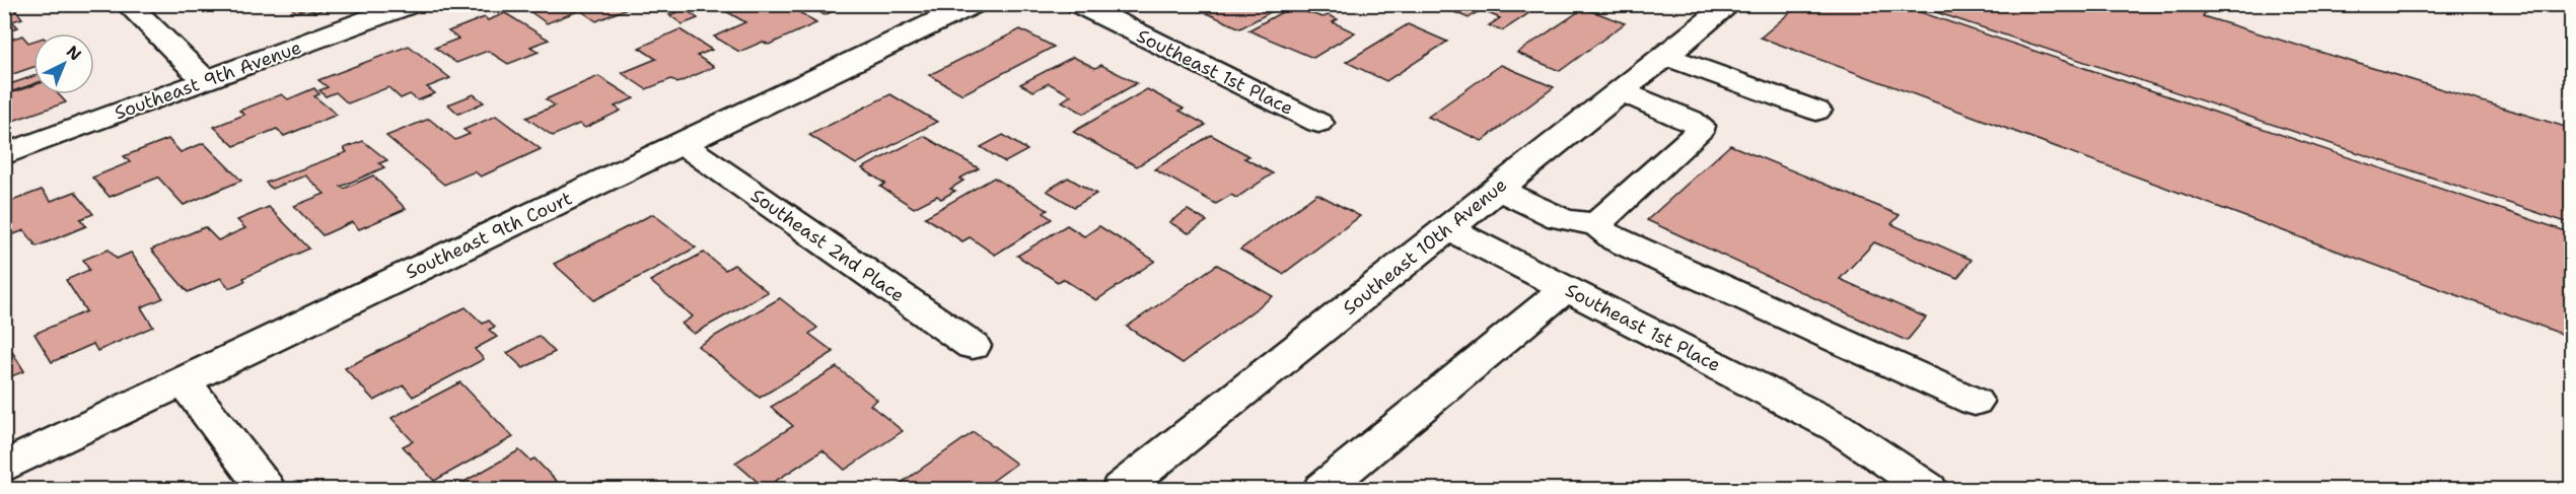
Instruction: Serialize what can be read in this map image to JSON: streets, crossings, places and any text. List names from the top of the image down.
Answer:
{
  "streets": {
    "street": [
      "Southeast 1st Place",
      "Southeast 9th Avenue",
      "Southeast 9th Court",
      "Southeast 2nd Place",
      "Southeast 10th Avenue"
    ]
  },
  "crossings": [
    ["Southeast 1st Place", "Southeast 10th Avenue"],
    ["Southeast 9th Court", "Southeast 2nd Place"]
  ],
  "north": "top right"
}
